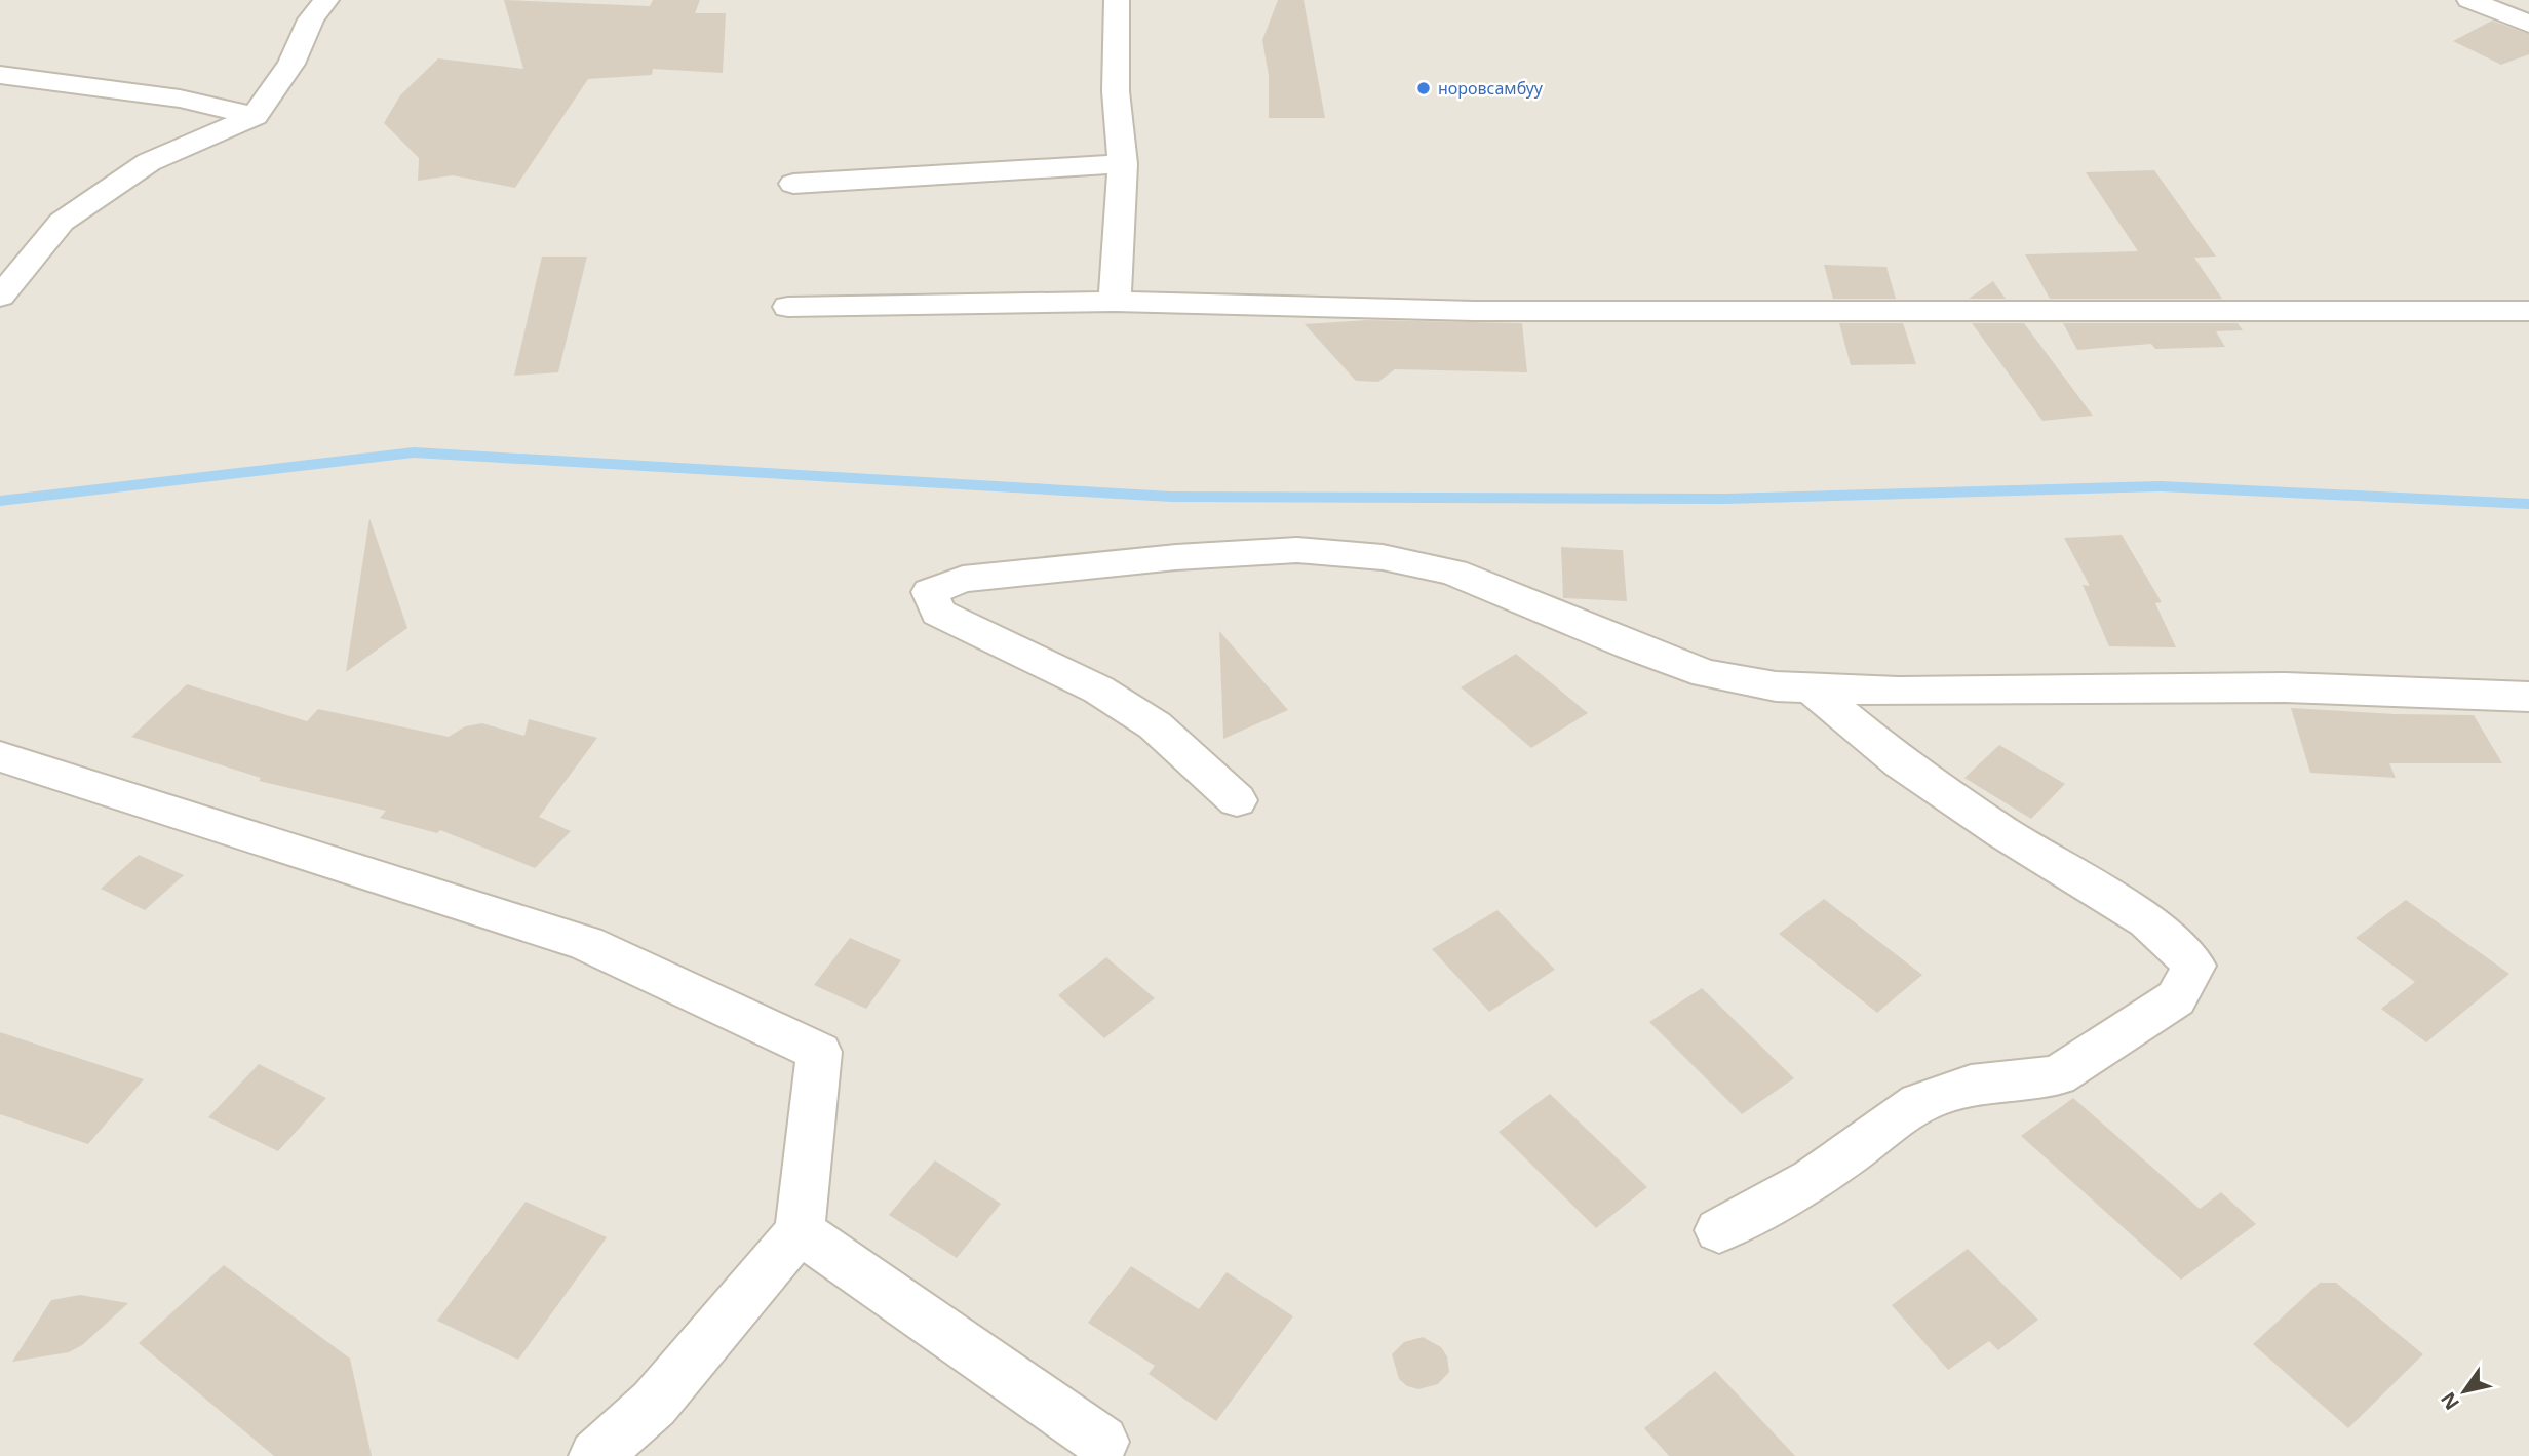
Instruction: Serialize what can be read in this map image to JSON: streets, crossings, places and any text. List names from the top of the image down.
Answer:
{
  "places": ["норовсамбуу"],
  "north": "bottom left"
}
